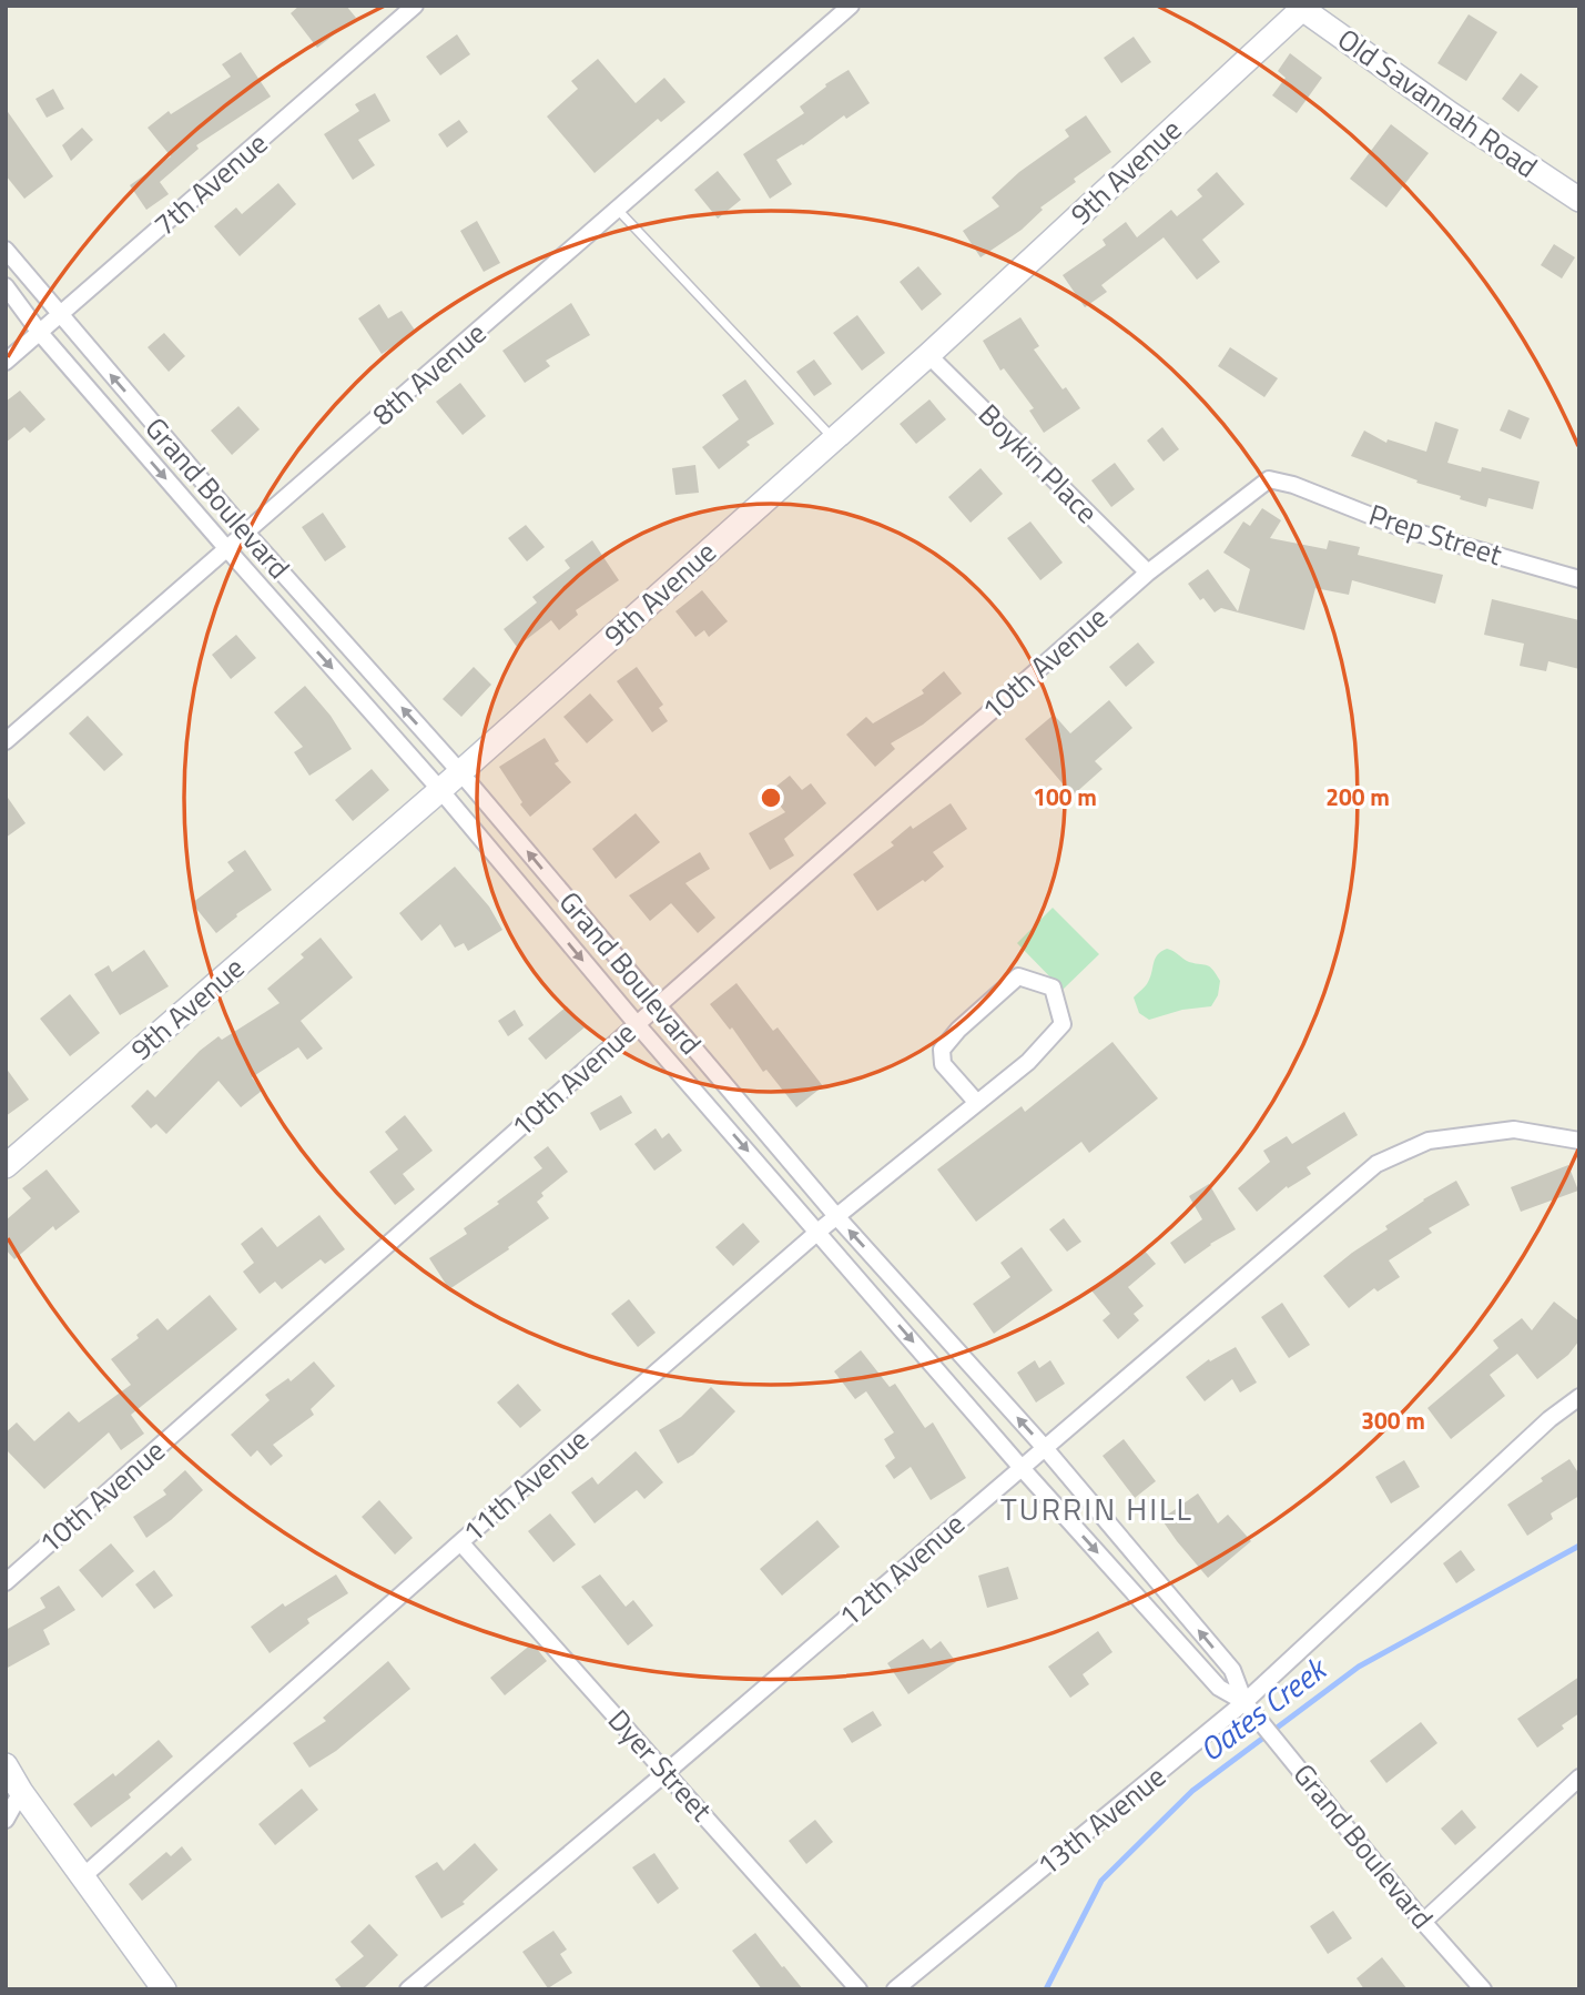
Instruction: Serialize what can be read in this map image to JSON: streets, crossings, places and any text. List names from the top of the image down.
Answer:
{
  "streets": {
    "street": [
      "Old Savannah Road",
      "9th Avenue",
      "7th Avenue",
      "8th Avenue",
      "Boykin Place",
      "Grand Boulevard",
      "Prep Street",
      "10th Avenue",
      "11th Avenue",
      "12th Avenue",
      "Dyer Street",
      "13th Avenue"
    ]
  },
  "crossings": [
    ["Old Savannah Road", "9th Avenue"],
    ["9th Avenue", "Boykin Place"],
    ["9th Avenue", "Grand Boulevard"],
    ["7th Avenue", "Grand Boulevard"],
    ["8th Avenue", "Grand Boulevard"],
    ["Boykin Place", "10th Avenue"],
    ["Grand Boulevard", "10th Avenue"],
    ["Grand Boulevard", "11th Avenue"],
    ["Grand Boulevard", "12th Avenue"],
    ["Grand Boulevard", "13th Avenue"],
    ["Prep Street", "10th Avenue"],
    ["11th Avenue", "Dyer Street"],
    ["12th Avenue", "Dyer Street"]
  ],
  "districts": ["TURRIN HILL"],
  "water": ["Oates Creek"],
  "rings": ["100 m", "200 m", "300 m"]
}
